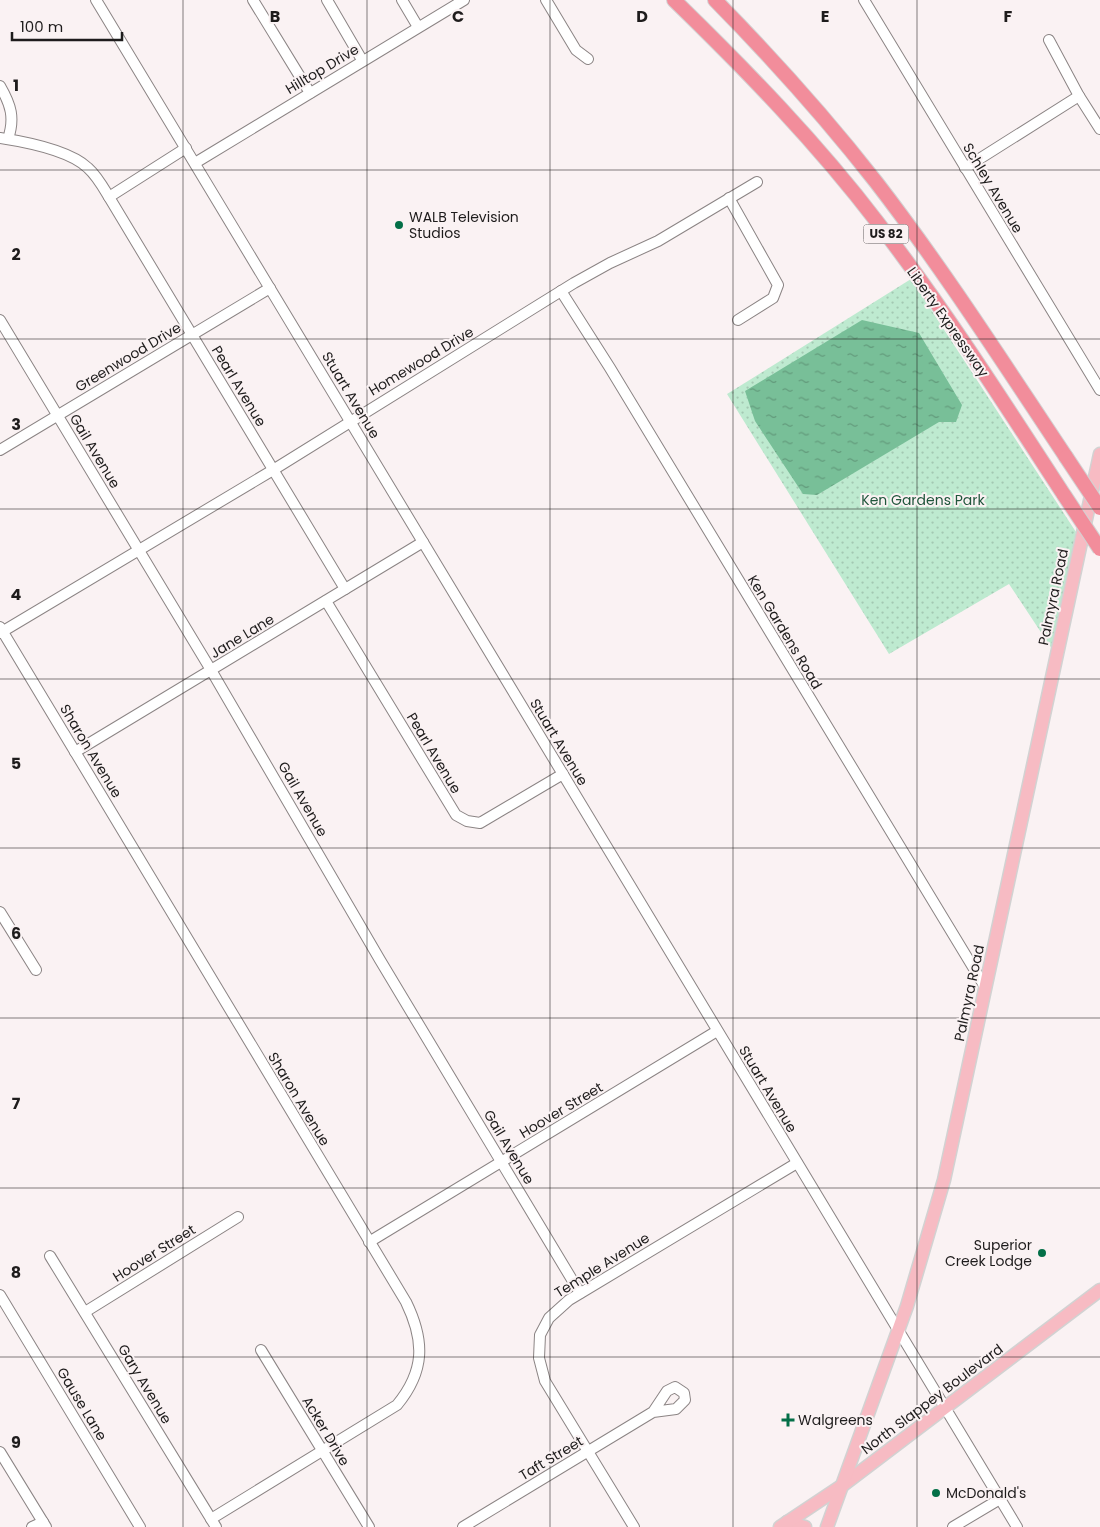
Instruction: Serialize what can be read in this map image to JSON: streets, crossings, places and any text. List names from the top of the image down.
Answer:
{
  "streets": {
    "highway": ["US 82", "Liberty Expressway"],
    "main road": ["Palmyra Road", "North Slappey Boulevard"],
    "street": [
      "Hilltop Drive",
      "Schley Avenue",
      "Greenwood Drive",
      "Homewood Drive",
      "Pearl Avenue",
      "Stuart Avenue",
      "Gail Avenue",
      "Ken Gardens Road",
      "Jane Lane",
      "Sharon Avenue",
      "Hoover Street",
      "Temple Avenue",
      "Gary Avenue",
      "Gause Lane",
      "Acker Drive",
      "Taft Street"
    ]
  },
  "crossings": [
    ["Hilltop Drive", "Stuart Avenue"],
    ["Greenwood Drive", "Pearl Avenue"],
    ["Greenwood Drive", "Stuart Avenue"],
    ["Greenwood Drive", "Gail Avenue"],
    ["Homewood Drive", "Pearl Avenue"],
    ["Homewood Drive", "Stuart Avenue"],
    ["Homewood Drive", "Gail Avenue"],
    ["Homewood Drive", "Ken Gardens Road"],
    ["Homewood Drive", "Sharon Avenue"],
    ["Pearl Avenue", "Stuart Avenue"],
    ["Pearl Avenue", "Jane Lane"],
    ["Stuart Avenue", "Palmyra Road"],
    ["Stuart Avenue", "Jane Lane"],
    ["Stuart Avenue", "Hoover Street"],
    ["Stuart Avenue", "Temple Avenue"],
    ["Stuart Avenue", "North Slappey Boulevard"],
    ["Gail Avenue", "Jane Lane"],
    ["Gail Avenue", "Hoover Street"],
    ["Gail Avenue", "Temple Avenue"],
    ["Palmyra Road", "Ken Gardens Road"],
    ["Palmyra Road", "North Slappey Boulevard"],
    ["Jane Lane", "Sharon Avenue"],
    ["Sharon Avenue", "Hoover Street"],
    ["Sharon Avenue", "Gary Avenue"],
    ["Sharon Avenue", "Acker Drive"],
    ["Hoover Street", "Gary Avenue"],
    ["Temple Avenue", "Taft Street"]
  ],
  "parks": ["Ken Gardens Park"],
  "places": {
    "other": ["WALB Television Studios", "Superior Creek Lodge", "McDonald's"],
    "health": ["Walgreens"]
  },
  "scale_bar": "100 m",
  "grid": {
    "columns": [
      "B",
      "C",
      "D",
      "E",
      "F"
    ],
    "rows": [
      "1",
      "2",
      "3",
      "4",
      "5",
      "6",
      "7",
      "8",
      "9"
    ]
  }
}
